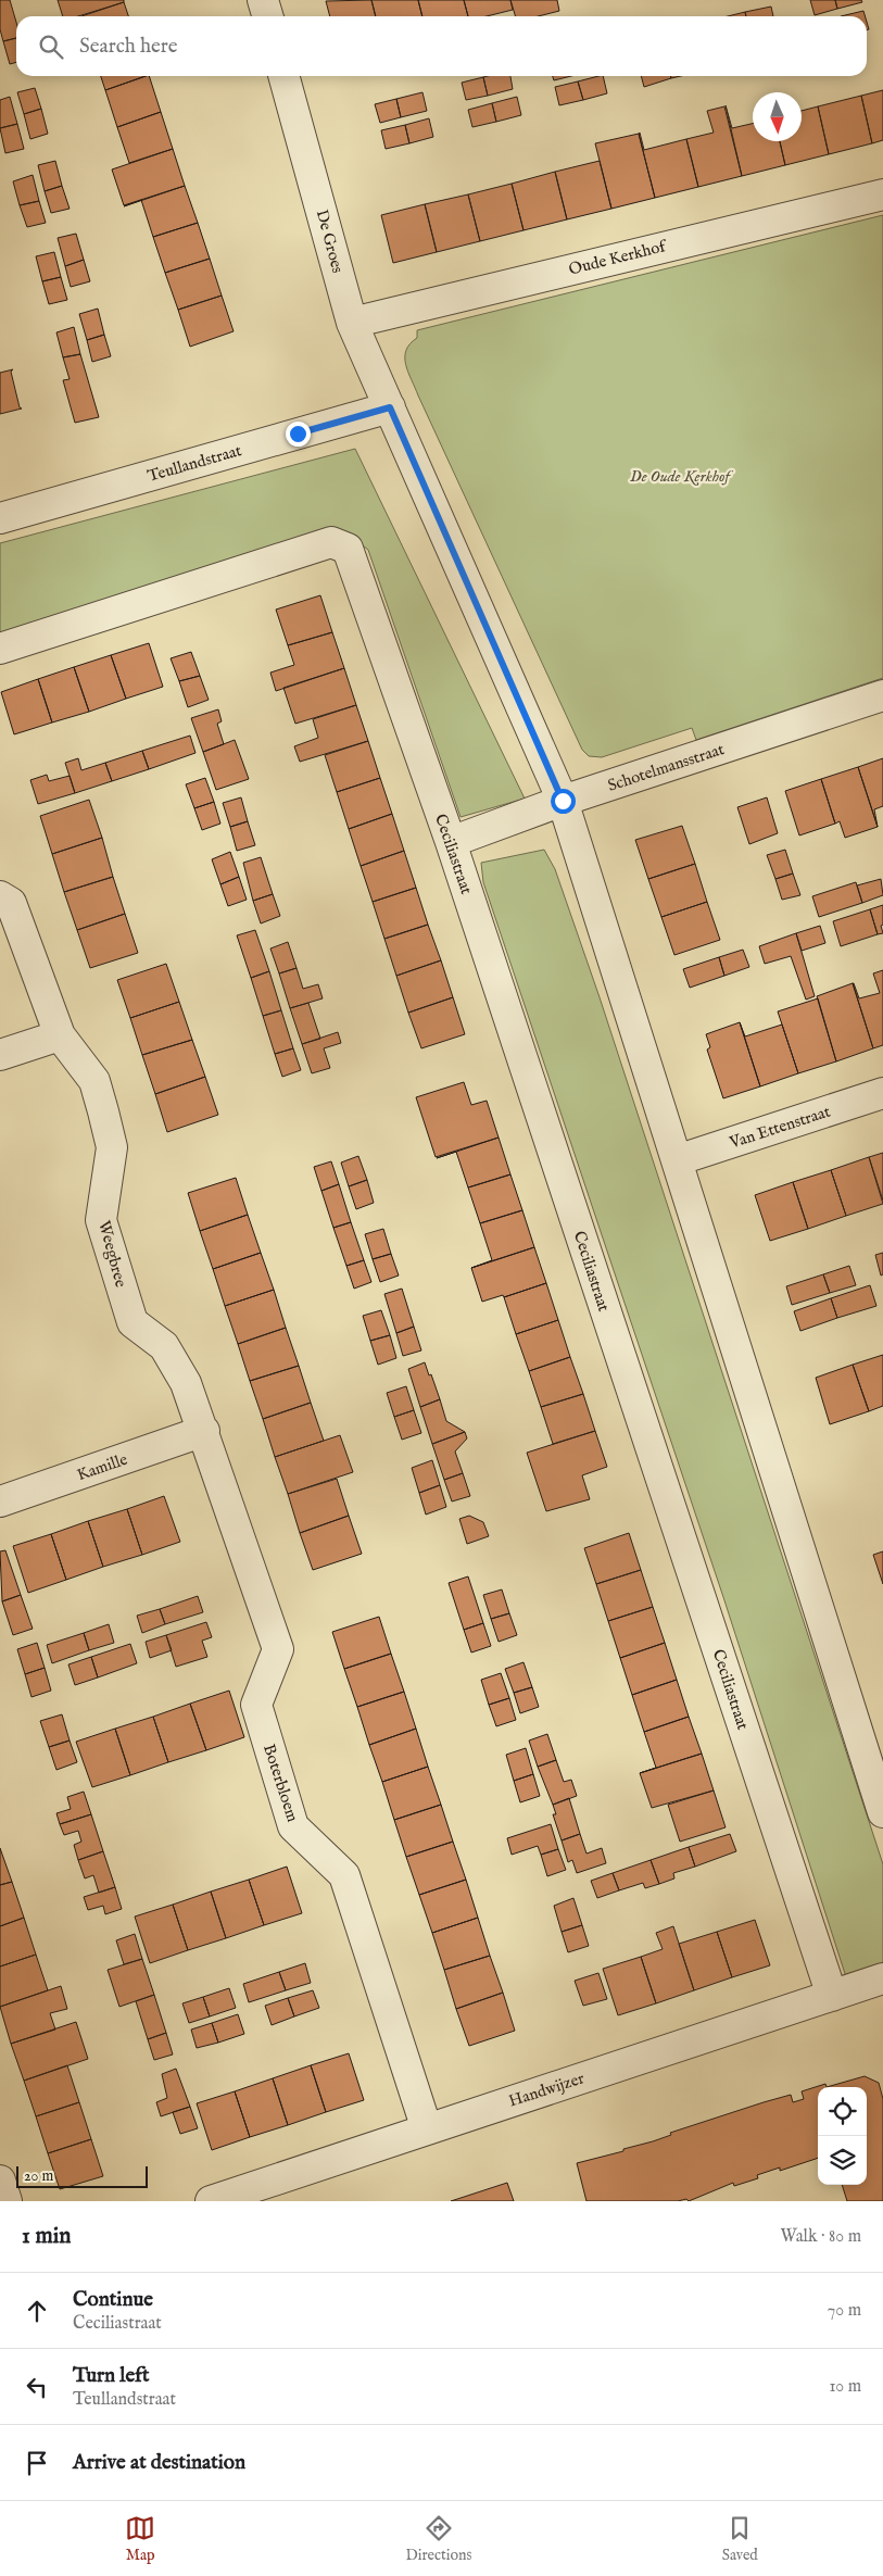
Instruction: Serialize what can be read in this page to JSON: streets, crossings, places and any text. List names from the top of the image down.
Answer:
{
  "streets": {
    "street": [
      "De Groes",
      "Oude Kerkhof",
      "Teullandstraat",
      "Schotelmansstraat",
      "Ceciliastraat",
      "Van Ettenstraat",
      "Weegbree",
      "Kamille",
      "Boterbloem",
      "Handwijzer"
    ]
  },
  "crossings": [
    ["De Groes", "Oude Kerkhof"],
    ["De Groes", "Teullandstraat"],
    ["Schotelmansstraat", "Ceciliastraat"],
    ["Ceciliastraat", "Handwijzer"],
    ["Weegbree", "Kamille"],
    ["Weegbree", "Boterbloem"],
    ["Boterbloem", "Handwijzer"]
  ],
  "parks": ["De Oude Kerkhof"],
  "scale_bar": "20 m",
  "north": "bottom",
  "page": {
    "search": "Search here",
    "scale": "20 m",
    "heading": ["1 min", "Walk · 80 m"],
    "list": [
      ["Continue", "Ceciliastraat", "70 m"],
      ["Turn left", "Teullandstraat", "10 m"],
      "Arrive at destination"
    ],
    "nav": ["Map", "Directions", "Saved"]
  }
}
